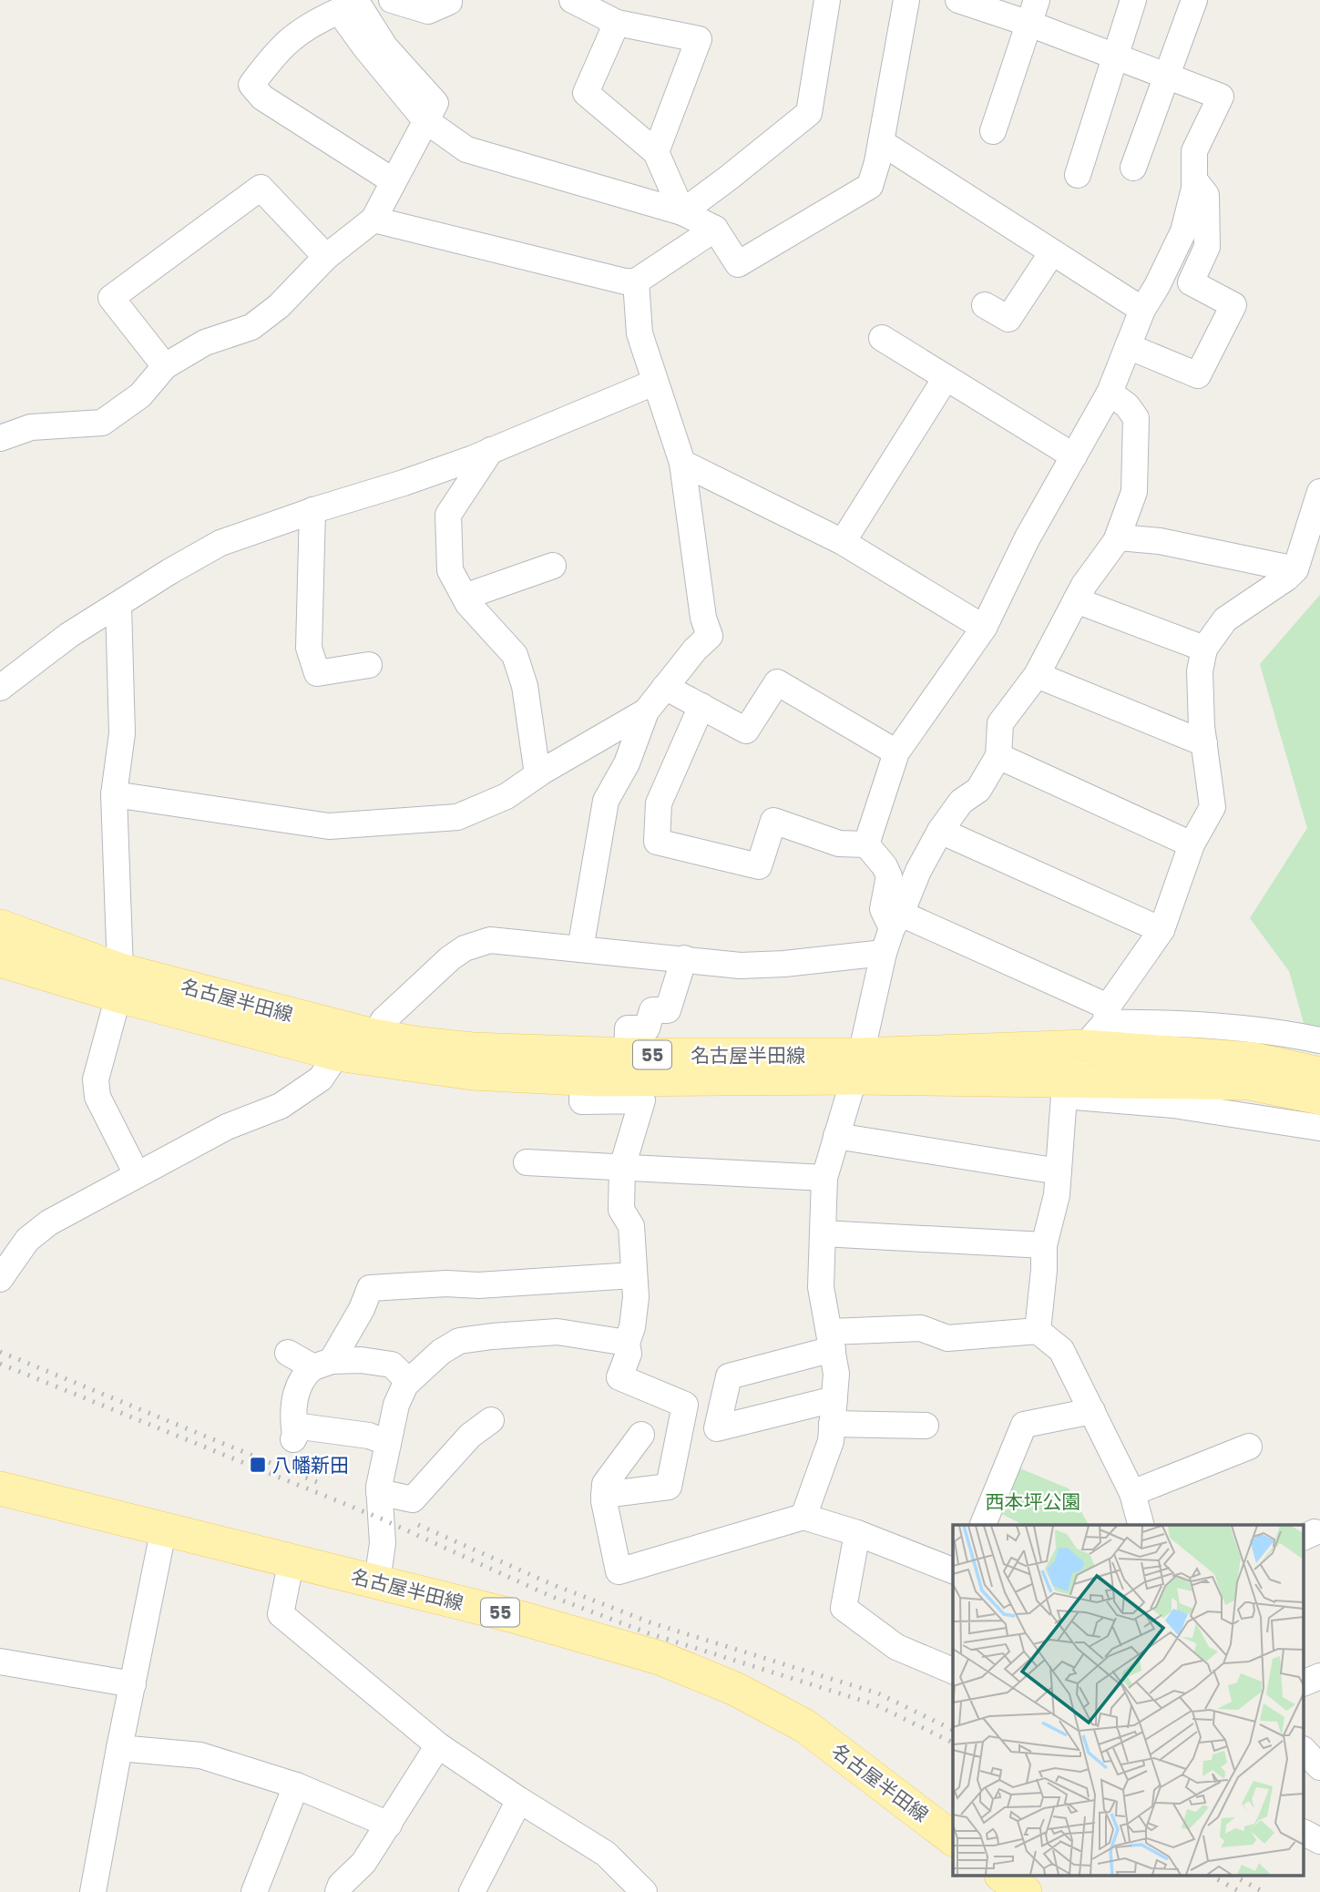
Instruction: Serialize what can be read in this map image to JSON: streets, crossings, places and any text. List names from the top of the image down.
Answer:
{
  "streets": {
    "main road": ["名古屋半田線", "55"]
  },
  "parks": ["西本坪公園"],
  "places": {
    "transit": ["八幡新田"]
  }
}
